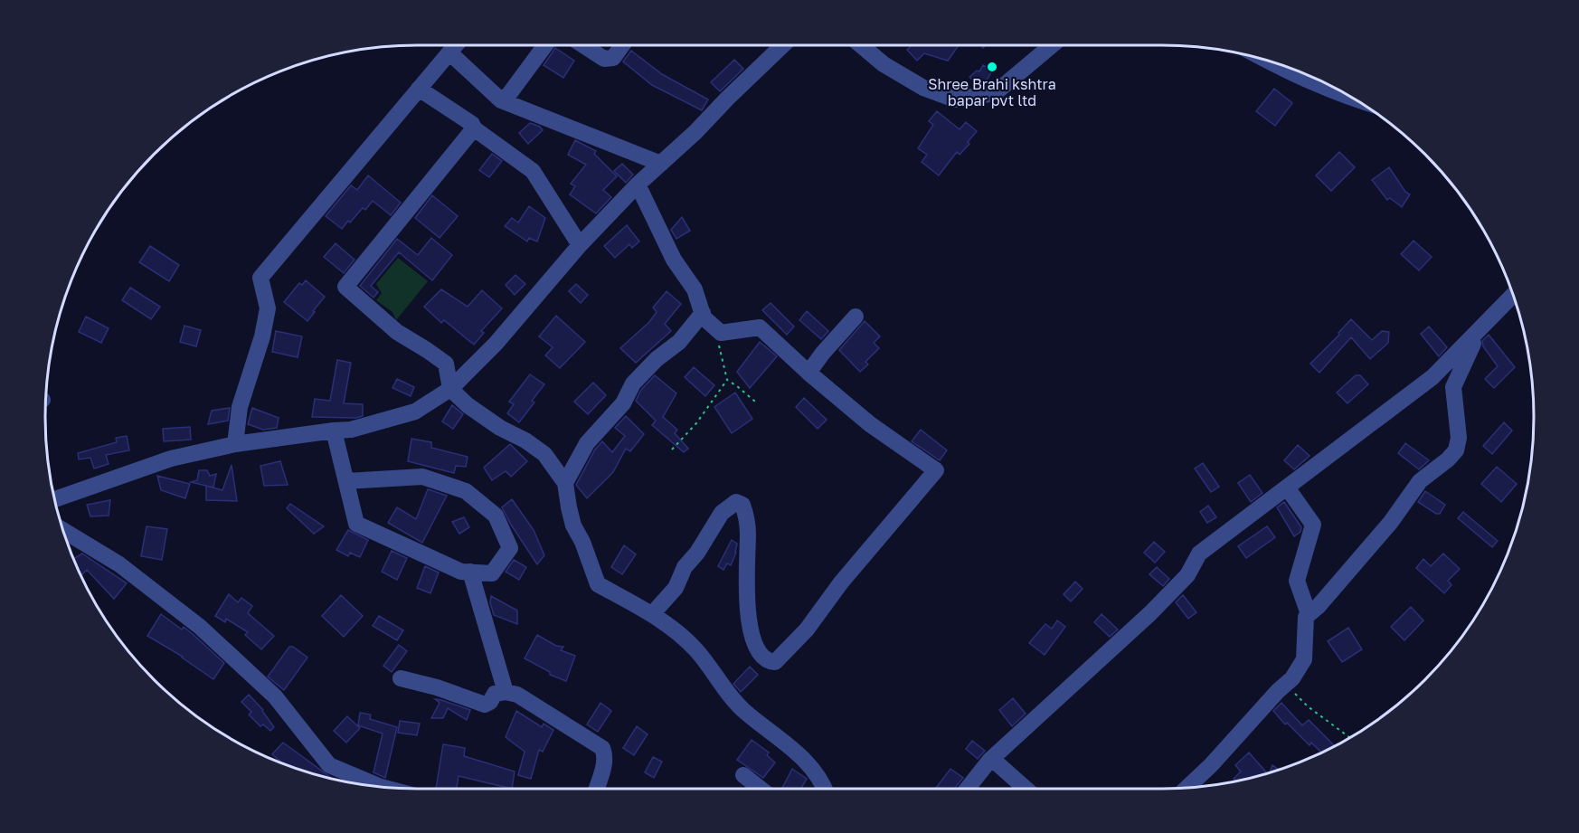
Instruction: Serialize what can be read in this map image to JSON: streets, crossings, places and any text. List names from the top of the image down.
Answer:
{
  "places": ["Shree Brahi kshtra bapar pvt ltd"]
}
